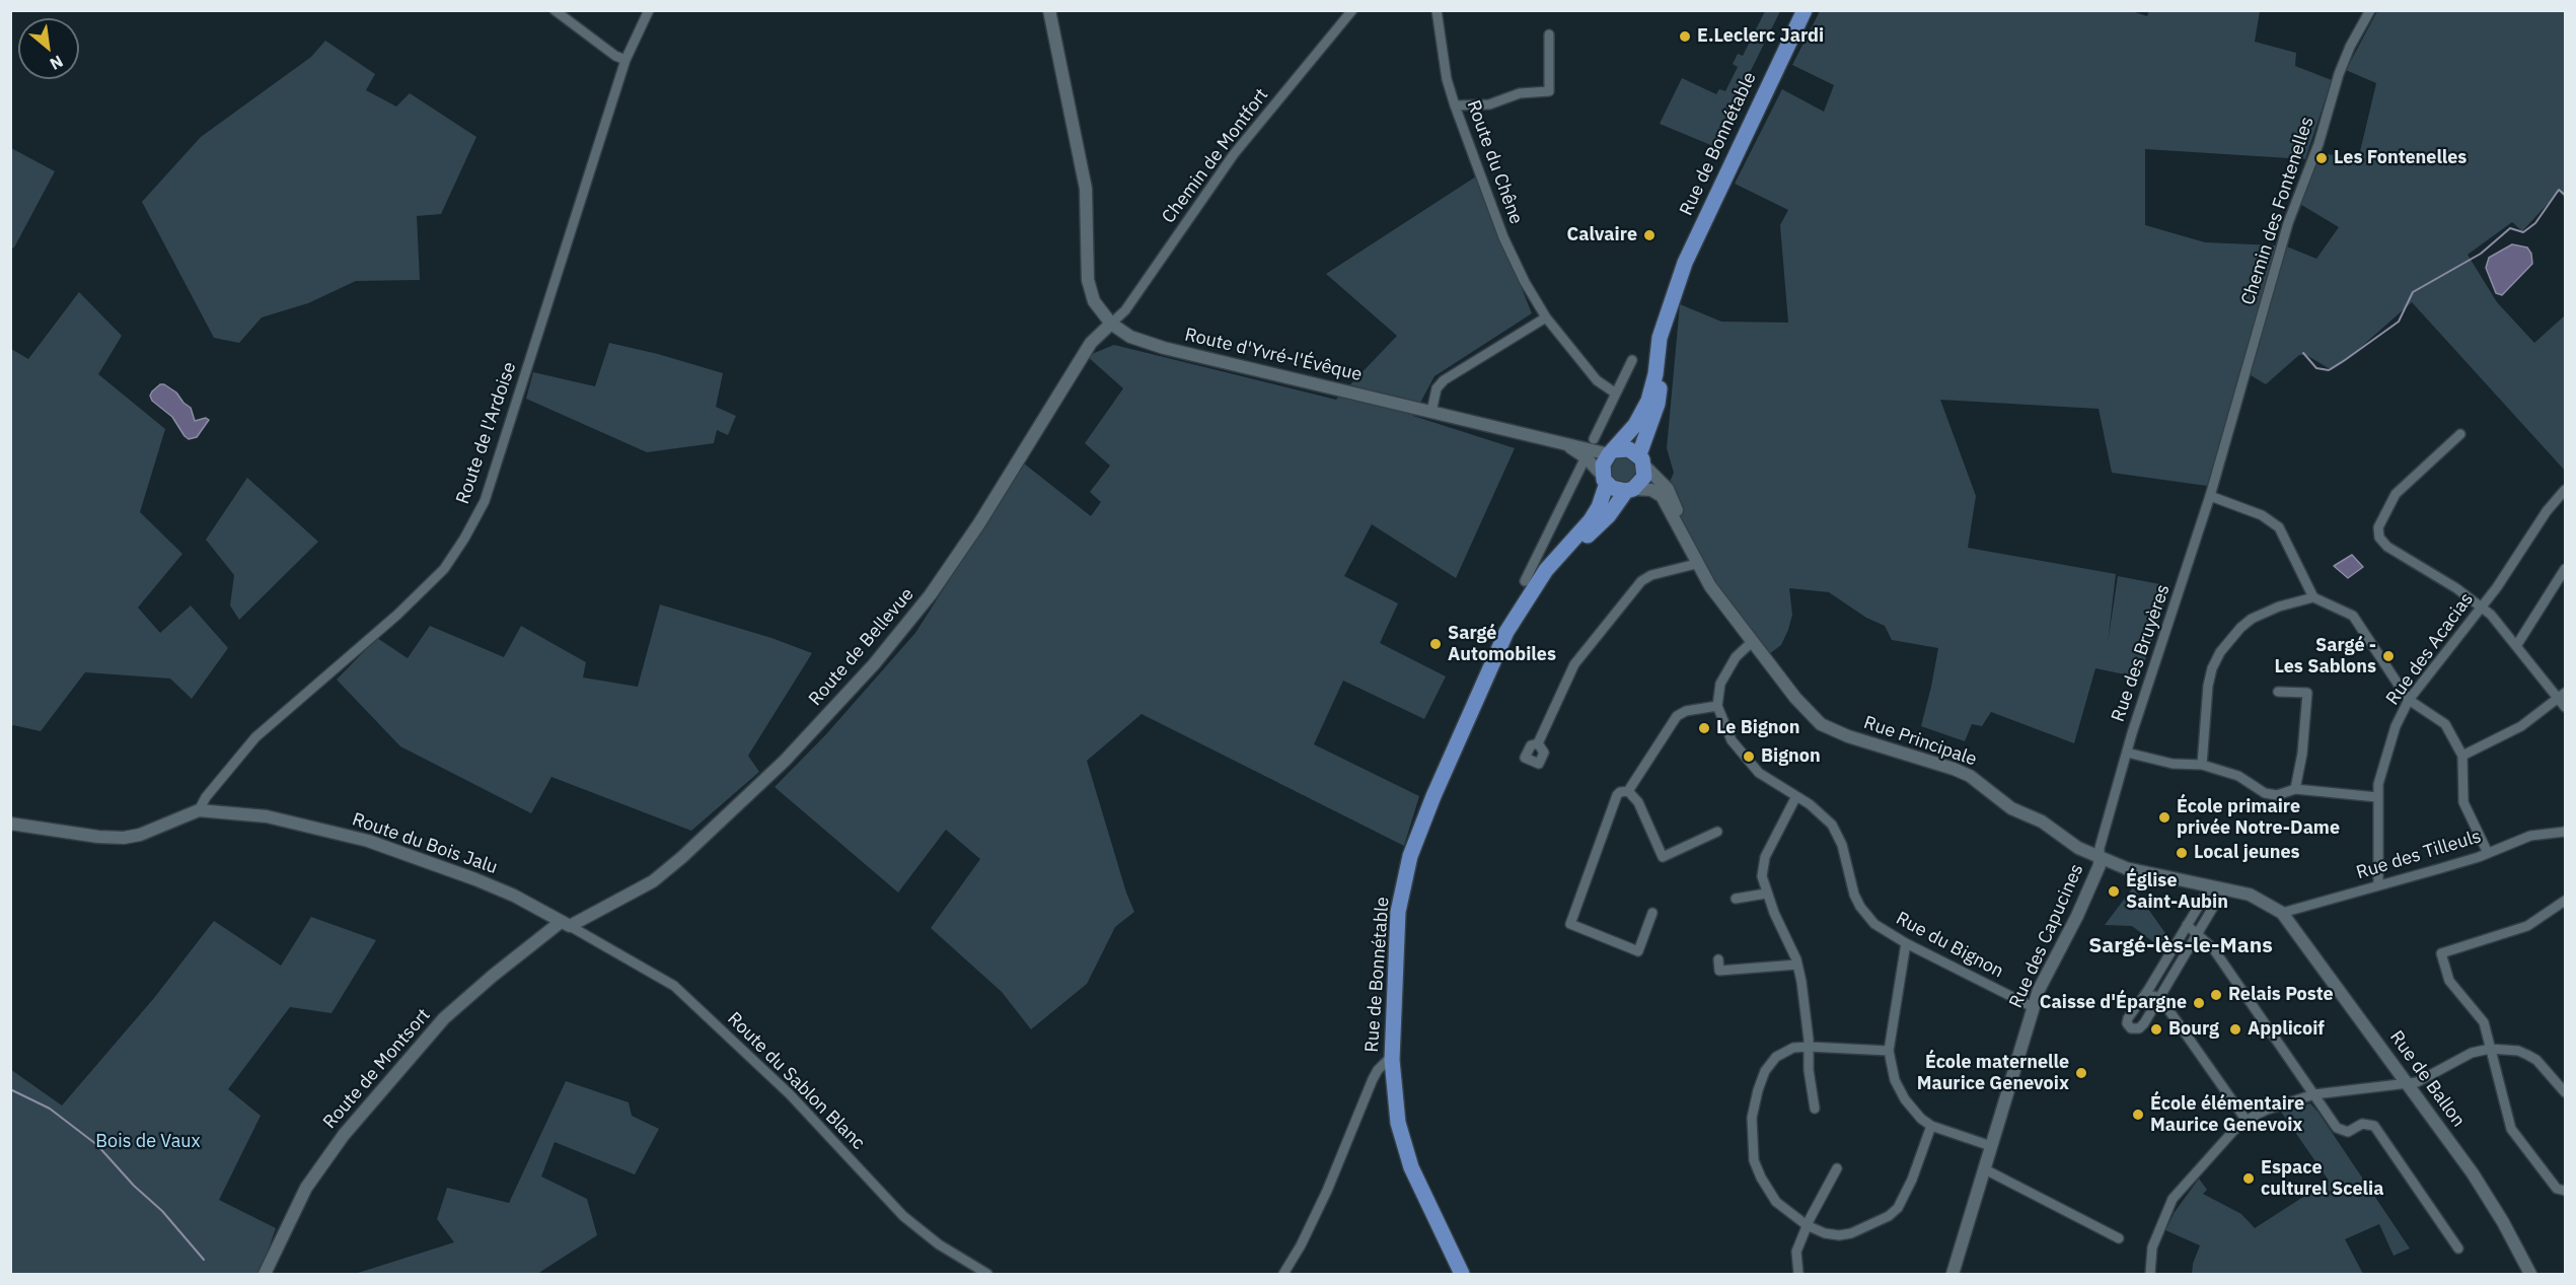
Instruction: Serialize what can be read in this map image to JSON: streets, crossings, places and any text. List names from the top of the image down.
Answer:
{
  "streets": {
    "main road": ["Rue de Bonnétable"],
    "street": [
      "Chemin de Montfort",
      "Route du Chêne",
      "Chemin des Fontenelles",
      "Route d'Yvré-l'Évêque",
      "Route de l'Ardoise",
      "Route de Bellevue",
      "Rue des Acacias",
      "Rue des Bruyères",
      "Rue Principale",
      "Route du Bois Jalu",
      "Rue des Tilleuls",
      "Rue des Capucines",
      "Rue du Bignon",
      "Route de Montsort",
      "Rue de Ballon",
      "Route du Sablon Blanc"
    ]
  },
  "crossings": [
    ["Chemin de Montfort", "Route d'Yvré-l'Évêque"],
    ["Chemin de Montfort", "Route de Bellevue"],
    ["Chemin des Fontenelles", "Rue des Bruyères"],
    ["Route d'Yvré-l'Évêque", "Route de Bellevue"],
    ["Route de l'Ardoise", "Route du Bois Jalu"],
    ["Route de Bellevue", "Route du Bois Jalu"],
    ["Route de Bellevue", "Route de Montsort"],
    ["Route de Bellevue", "Route du Sablon Blanc"],
    ["Rue des Acacias", "Rue des Tilleuls"],
    ["Rue des Bruyères", "Rue Principale"],
    ["Rue des Bruyères", "Rue des Capucines"],
    ["Rue Principale", "Rue des Tilleuls"],
    ["Rue Principale", "Rue des Capucines"],
    ["Rue Principale", "Rue de Ballon"],
    ["Route du Bois Jalu", "Route de Montsort"],
    ["Route du Bois Jalu", "Route du Sablon Blanc"],
    ["Rue des Tilleuls", "Rue de Ballon"],
    ["Rue des Capucines", "Rue du Bignon"],
    ["Route de Montsort", "Route du Sablon Blanc"]
  ],
  "districts": ["Sargé-lès-le-Mans"],
  "parks": ["Bois de Vaux"],
  "places": [
    "E.Leclerc Jardi",
    "Les Fontenelles",
    "Calvaire",
    "Sargé Automobiles",
    "Sargé - Les Sablons",
    "Le Bignon",
    "Bignon",
    "École primaire privée Notre-Dame",
    "Local jeunes",
    "Église Saint-Aubin",
    "Relais Poste",
    "Caisse d'Épargne",
    "Bourg",
    "Applicoif",
    "École maternelle Maurice Genevoix",
    "École élémentaire Maurice Genevoix",
    "Espace culturel Scelia"
  ],
  "north": "bottom right"
}
